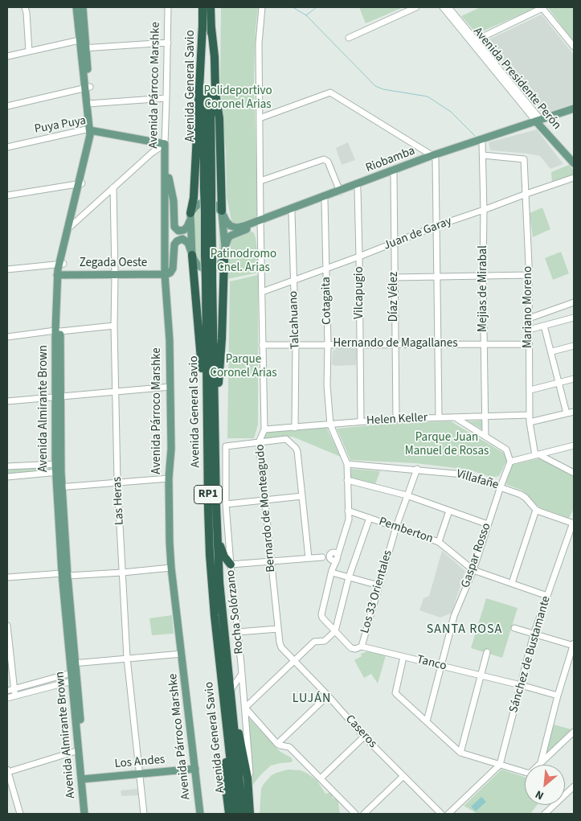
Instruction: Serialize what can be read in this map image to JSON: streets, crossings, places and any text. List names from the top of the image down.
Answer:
{
  "streets": {
    "highway": ["Avenida General Savio", "RP1"],
    "main road": [
      "Avenida Presidente Perón",
      "Avenida Párroco Marshke",
      "Puya Puya",
      "Riobamba",
      "Zegada Oeste",
      "Avenida Almirante Brown",
      "Los Andes"
    ],
    "street": [
      "Juan de Garay",
      "Mejias de Mirabal",
      "Vilcapugio",
      "Díaz Vélez",
      "Cotagaita",
      "Mariano Moreno",
      "Talcahuano",
      "Hernando de Magallanes",
      "Helen Keller",
      "Villafañe",
      "Las Heras",
      "Bernardo de Monteagudo",
      "Pemberton",
      "Gaspar Rosso",
      "Los 33 Orientales",
      "Rocha Solórzano",
      "Sánchez de Bustamante",
      "Tanco",
      "Caseros"
    ]
  },
  "crossings": [
    ["Avenida Presidente Perón", "Riobamba"],
    ["Avenida Párroco Marshke", "Puya Puya"],
    ["Avenida Párroco Marshke", "Zegada Oeste"],
    ["Avenida Párroco Marshke", "Los Andes"],
    ["Puya Puya", "Avenida Almirante Brown"],
    ["Riobamba", "Mejias de Mirabal"],
    ["Riobamba", "Vilcapugio"],
    ["Riobamba", "Díaz Vélez"],
    ["Riobamba", "Cotagaita"],
    ["Riobamba", "Talcahuano"],
    ["Riobamba", "Bernardo de Monteagudo"],
    ["Juan de Garay", "Mejias de Mirabal"],
    ["Juan de Garay", "Vilcapugio"],
    ["Juan de Garay", "Díaz Vélez"],
    ["Juan de Garay", "Cotagaita"],
    ["Juan de Garay", "Mariano Moreno"],
    ["Juan de Garay", "Talcahuano"],
    ["Juan de Garay", "Bernardo de Monteagudo"],
    ["Zegada Oeste", "Avenida Almirante Brown"],
    ["Zegada Oeste", "Las Heras"],
    ["Mejias de Mirabal", "Mariano Moreno"],
    ["Mejias de Mirabal", "Hernando de Magallanes"],
    ["Mejias de Mirabal", "Helen Keller"],
    ["Vilcapugio", "Hernando de Magallanes"],
    ["Vilcapugio", "Helen Keller"],
    ["Díaz Vélez", "Hernando de Magallanes"],
    ["Díaz Vélez", "Helen Keller"],
    ["Cotagaita", "Hernando de Magallanes"],
    ["Cotagaita", "Helen Keller"],
    ["Cotagaita", "Villafañe"],
    ["Mariano Moreno", "Hernando de Magallanes"],
    ["Mariano Moreno", "Helen Keller"],
    ["Talcahuano", "Hernando de Magallanes"],
    ["Talcahuano", "Helen Keller"],
    ["Hernando de Magallanes", "Bernardo de Monteagudo"],
    ["Avenida Almirante Brown", "Los Andes"],
    ["Helen Keller", "Bernardo de Monteagudo"],
    ["Villafañe", "Gaspar Rosso"],
    ["Villafañe", "Los 33 Orientales"],
    ["Villafañe", "Sánchez de Bustamante"],
    ["Las Heras", "Los Andes"],
    ["Bernardo de Monteagudo", "Rocha Solórzano"],
    ["Bernardo de Monteagudo", "Caseros"],
    ["Pemberton", "Gaspar Rosso"],
    ["Pemberton", "Los 33 Orientales"],
    ["Pemberton", "Sánchez de Bustamante"],
    ["Gaspar Rosso", "Tanco"],
    ["Los 33 Orientales", "Tanco"],
    ["Sánchez de Bustamante", "Tanco"]
  ],
  "districts": ["SANTA ROSA", "LUJÁN"],
  "parks": [
    "Polideportivo Coronel Arias",
    "Patinodromo Cnel. Arias",
    "Parque Coronel Arias",
    "Parque Juan Manuel de Rosas"
  ],
  "north": "bottom left"
}
